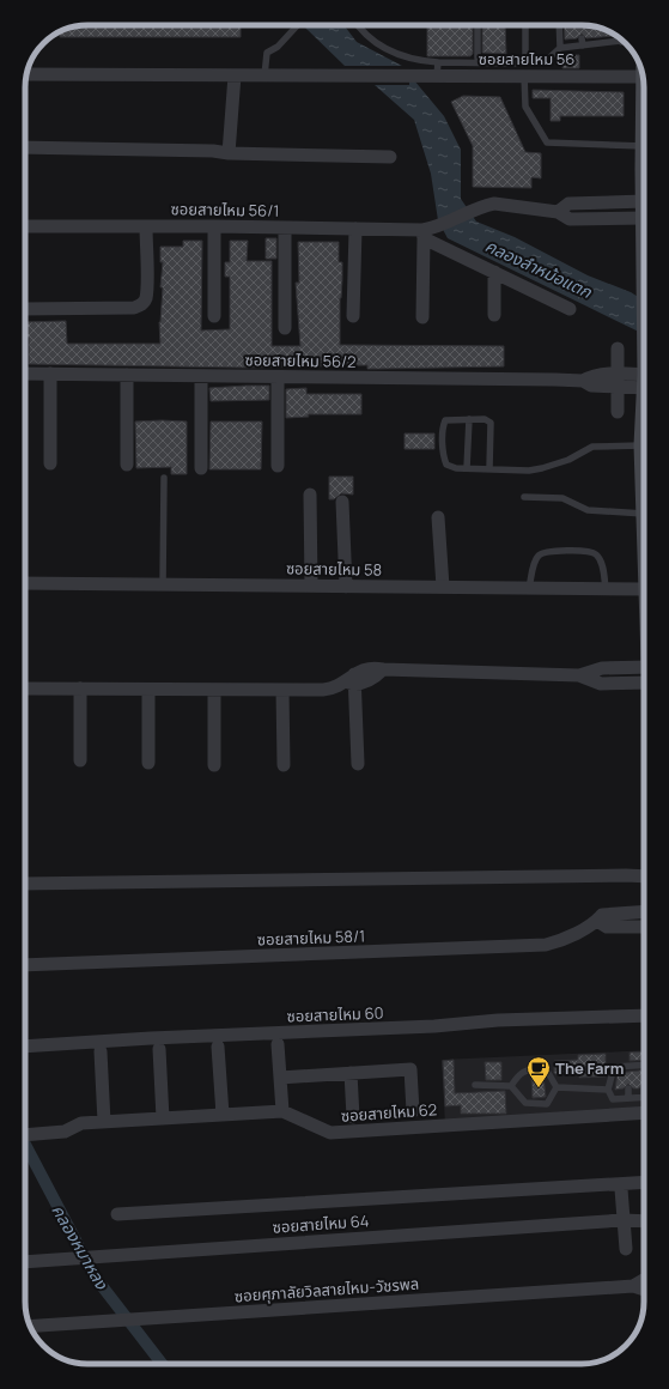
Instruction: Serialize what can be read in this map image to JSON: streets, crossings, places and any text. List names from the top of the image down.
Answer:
{
  "streets": {
    "street": [
      "ซอยสายไหม 56",
      "ซอยสายไหม 56/1",
      "ซอยสายไหม 56/2",
      "ซอยสายไหม 58",
      "ซอยสายไหม 58/1",
      "ซอยสายไหม 60",
      "ซอยสายไหม 62",
      "ซอยสายไหม 64",
      "ซอยศุภาลัยวิลสายไหม-วัชรพล"
    ]
  },
  "water": ["คลองลำหม้อแตก", "คลองหมาหลง"],
  "places": {
    "cafe": ["The Farm"]
  }
}
